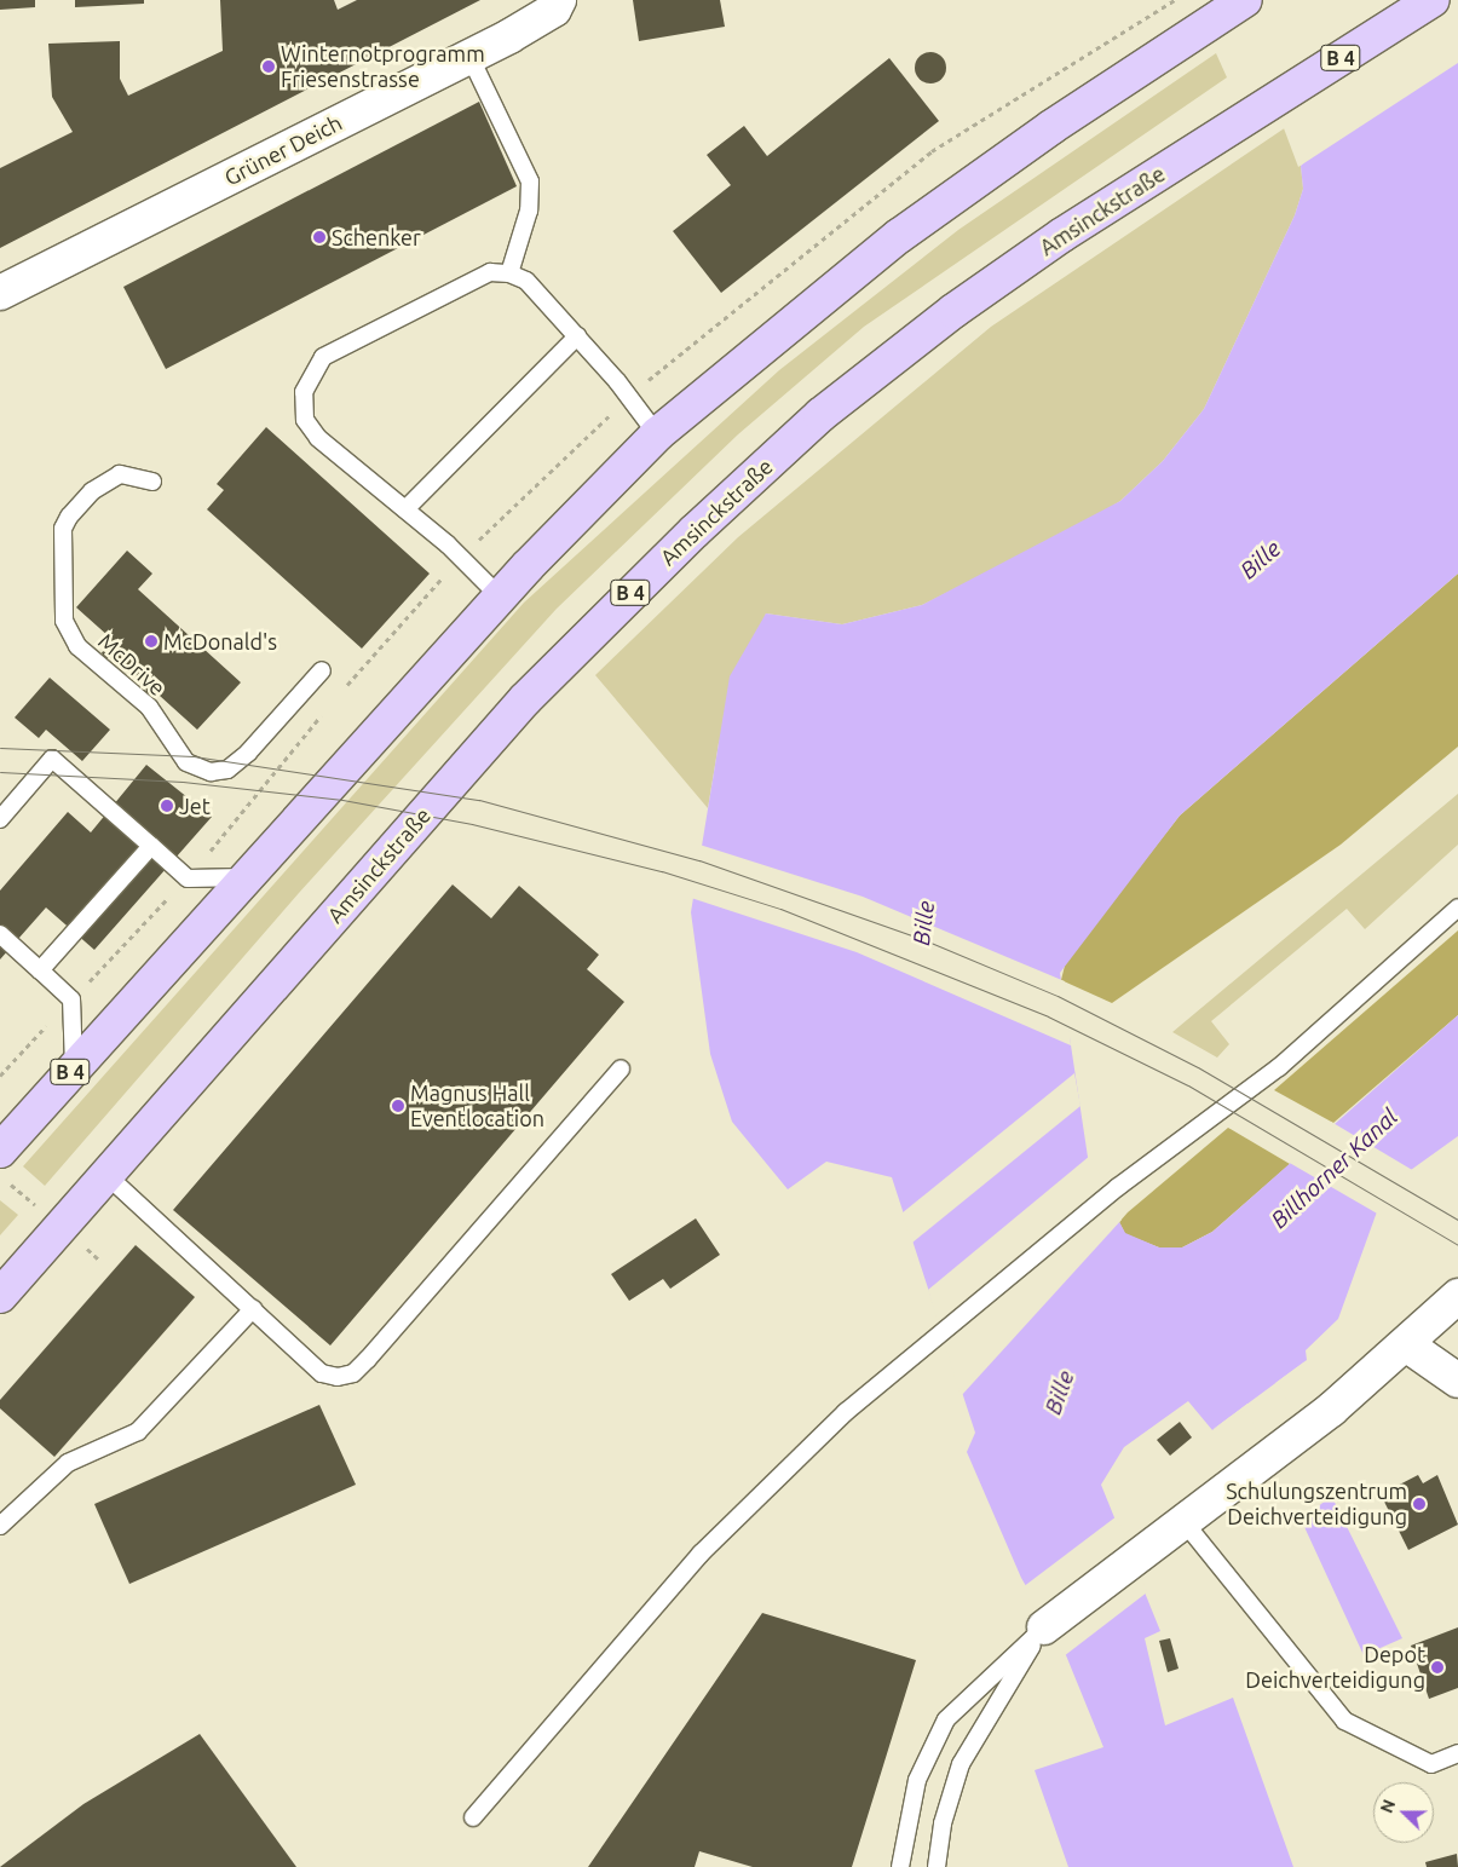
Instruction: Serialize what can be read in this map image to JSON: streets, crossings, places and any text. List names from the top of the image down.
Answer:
{
  "streets": {
    "main road": ["B 4", "Amsinckstraße"],
    "street": ["Grüner Deich"],
    "lane": ["McDrive"]
  },
  "water": ["Bille", "Billhorner Kanal"],
  "places": [
    "Winternotprogramm Friesenstrasse",
    "Schenker",
    "McDonald's",
    "Jet",
    "Magnus Hall Eventlocation",
    "Schulungszentrum Deichverteidigung",
    "Depot Deichverteidigung"
  ],
  "north": "left"
}
